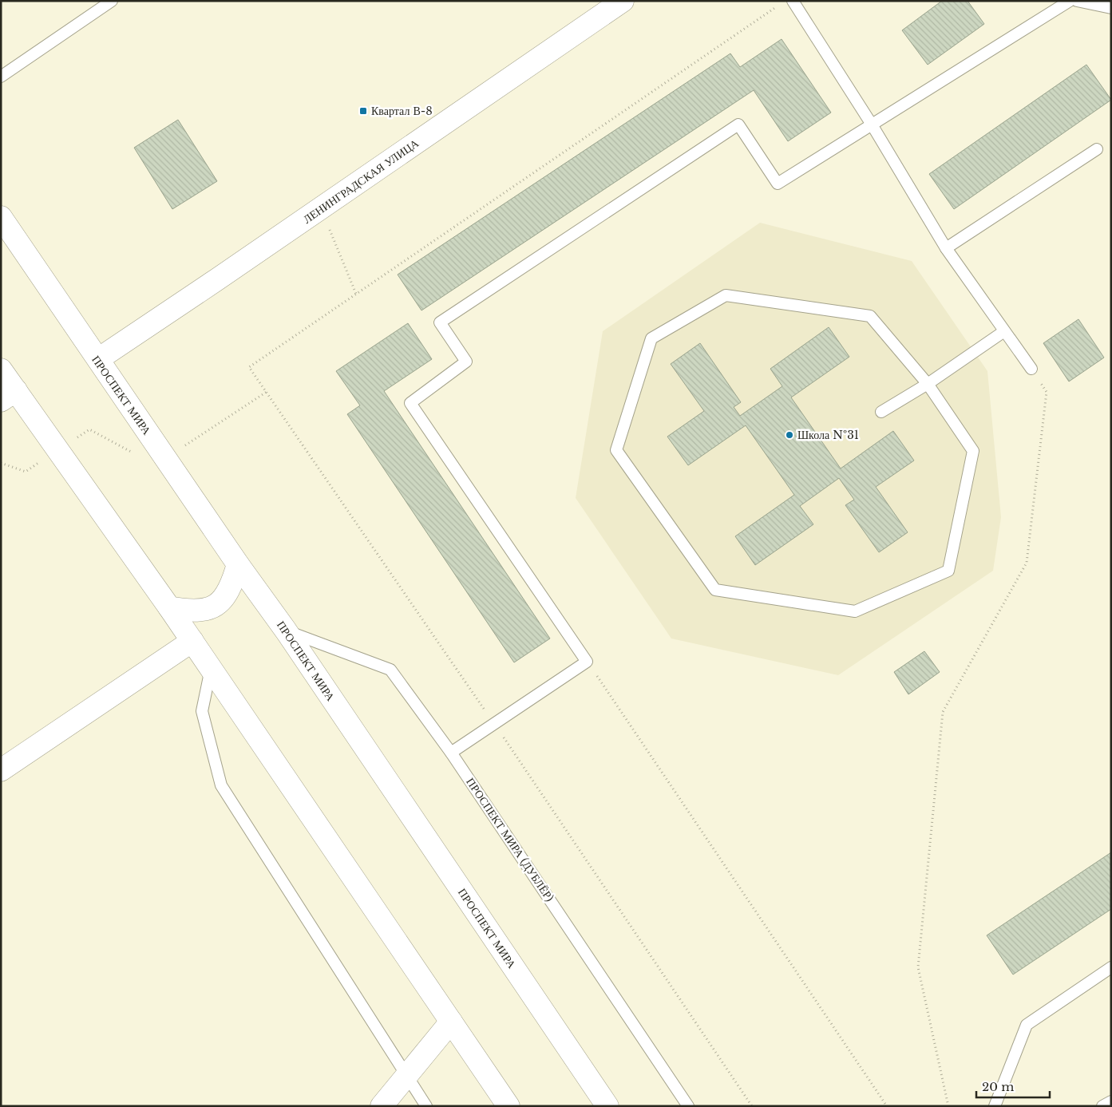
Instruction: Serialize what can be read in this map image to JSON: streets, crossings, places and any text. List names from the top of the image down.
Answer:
{
  "streets": {
    "street": ["ЛЕНИНГРАДСКАЯ УЛИЦА", "ПРОСПЕКТ МИРА"],
    "lane": ["ПРОСПЕКТ МИРА (ДУБЛЁР)"]
  },
  "crossings": [
    ["ЛЕНИНГРАДСКАЯ УЛИЦА", "ПРОСПЕКТ МИРА"],
    ["ПРОСПЕКТ МИРА", "ПРОСПЕКТ МИРА (ДУБЛЁР)"]
  ],
  "places": {
    "transit": ["Квартал В-8"],
    "other": ["Школа №31"]
  },
  "scale_bar": "20 m"
}
